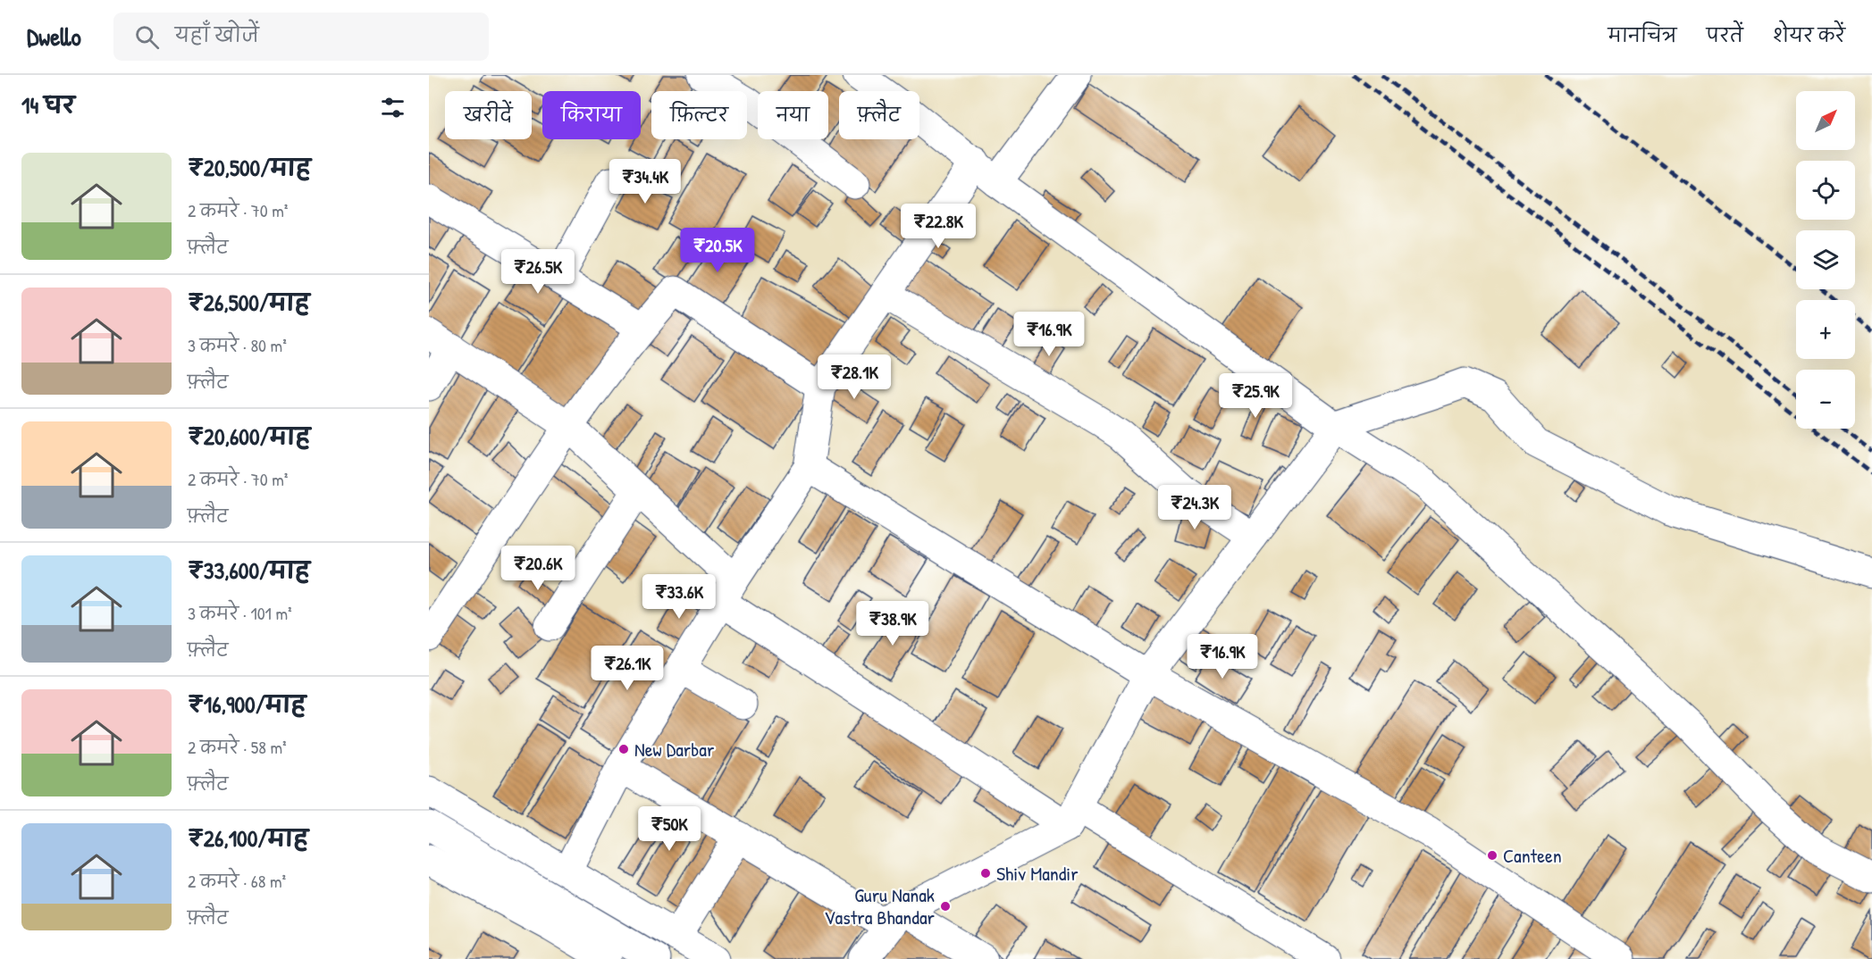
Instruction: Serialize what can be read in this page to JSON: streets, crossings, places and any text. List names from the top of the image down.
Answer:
{
  "places": [
    "New Darbar",
    "Canteen",
    "Shiv Mandir",
    "Guru Nanak Vastra Bhandar"
  ],
  "north": "top right",
  "page": {
    "header": "Dwello",
    "search": "यहाँ खोजें",
    "nav": ["मानचित्र", "परतें", "शेयर करें"],
    "heading": "14 घर",
    "map_buttons": ["+", "−"],
    "chip": [
      "खरीदें",
      "किराया",
      "फ़िल्टर",
      "नया",
      "फ़्लैट"
    ],
    "list": [
      {
        "name": "₹20,500/माह",
        "note": "2 कमरे · 70 m² · फ़्लैट"
      },
      {
        "name": "₹26,500/माह",
        "note": "3 कमरे · 80 m² · फ़्लैट"
      },
      {
        "name": "₹20,600/माह",
        "note": "2 कमरे · 70 m² · फ़्लैट"
      },
      {
        "name": "₹33,600/माह",
        "note": "3 कमरे · 101 m² · फ़्लैट"
      },
      {
        "name": "₹16,900/माह",
        "note": "2 कमरे · 58 m² · फ़्लैट"
      },
      {
        "name": "₹26,100/माह",
        "note": "2 कमरे · 68 m² · फ़्लैट"
      }
    ],
    "price": [
      "₹34.4K",
      "₹22.8K",
      "₹20.5K",
      "₹26.5K",
      "₹16.9K",
      "₹28.1K",
      "₹25.9K",
      "₹24.3K",
      "₹20.6K",
      "₹33.6K",
      "₹38.9K",
      "₹16.9K",
      "₹26.1K",
      "₹50K"
    ]
  }
}
